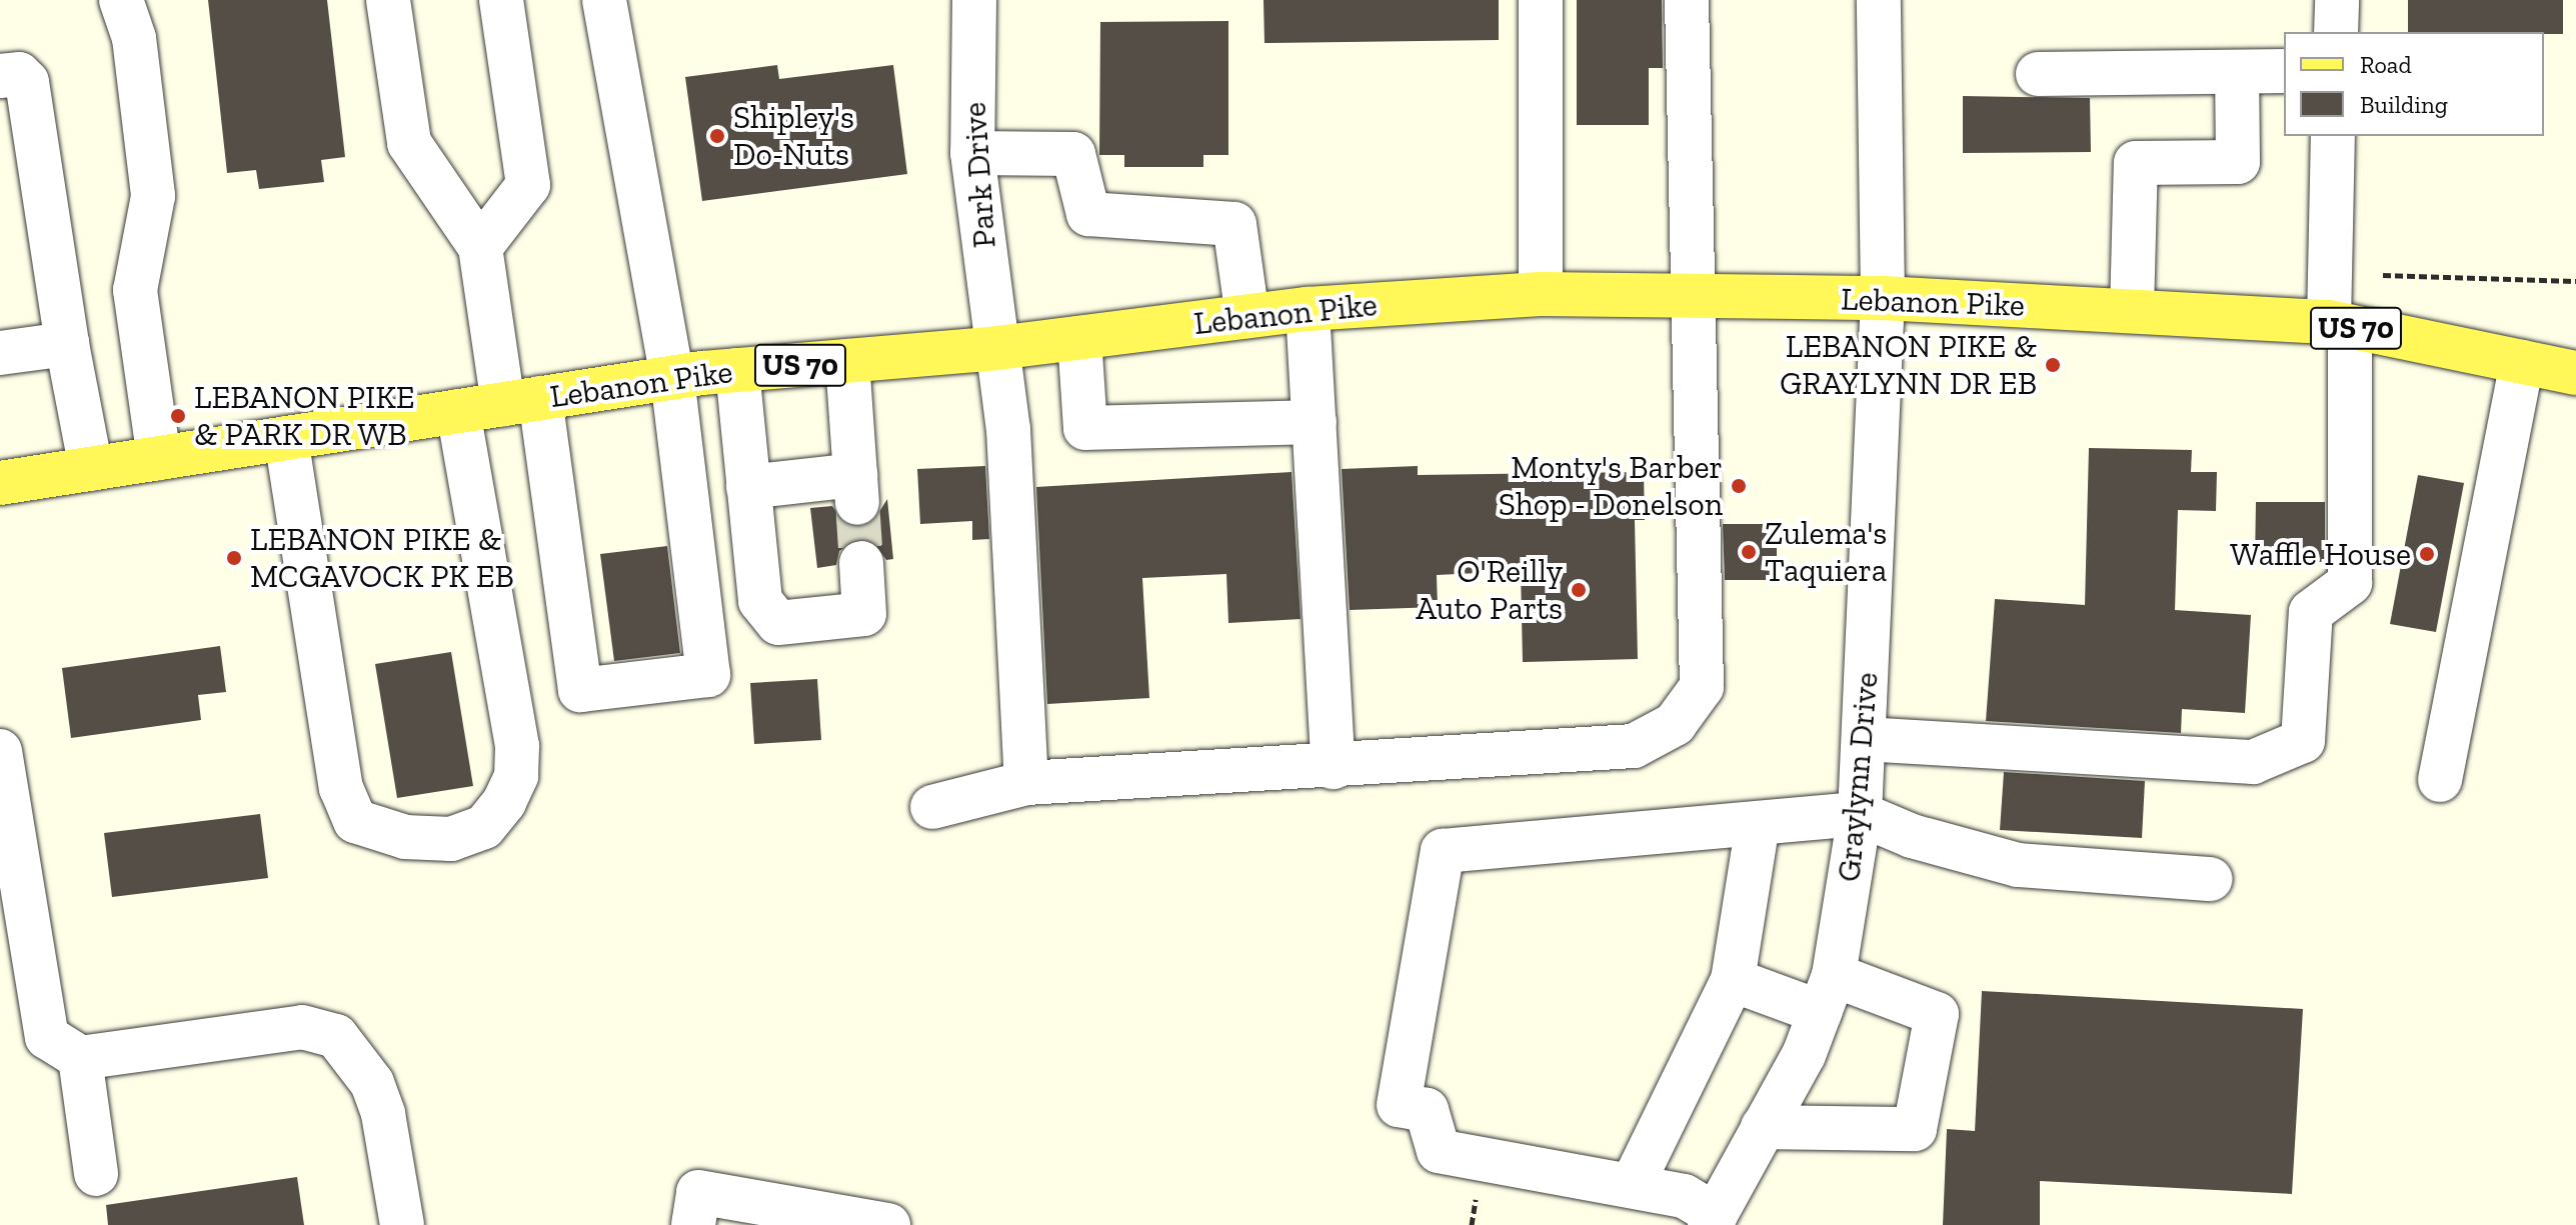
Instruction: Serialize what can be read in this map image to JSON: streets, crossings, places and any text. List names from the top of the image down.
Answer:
{
  "streets": {
    "main road": ["Lebanon Pike", "US 70"],
    "street": ["Park Drive", "Graylynn Drive"]
  },
  "crossings": [
    ["Park Drive", "Lebanon Pike"],
    ["Lebanon Pike", "Graylynn Drive"]
  ],
  "places": [
    "Shipley's Do-Nuts",
    "LEBANON PIKE & GRAYLYNN DR EB",
    "LEBANON PIKE & PARK DR WB",
    "Monty's Barber Shop - Donelson",
    "Zulema's Taquiera",
    "Waffle House",
    "LEBANON PIKE & MCGAVOCK PK EB",
    "O'Reilly Auto Parts"
  ],
  "legend": ["Road", "Building"]
}
